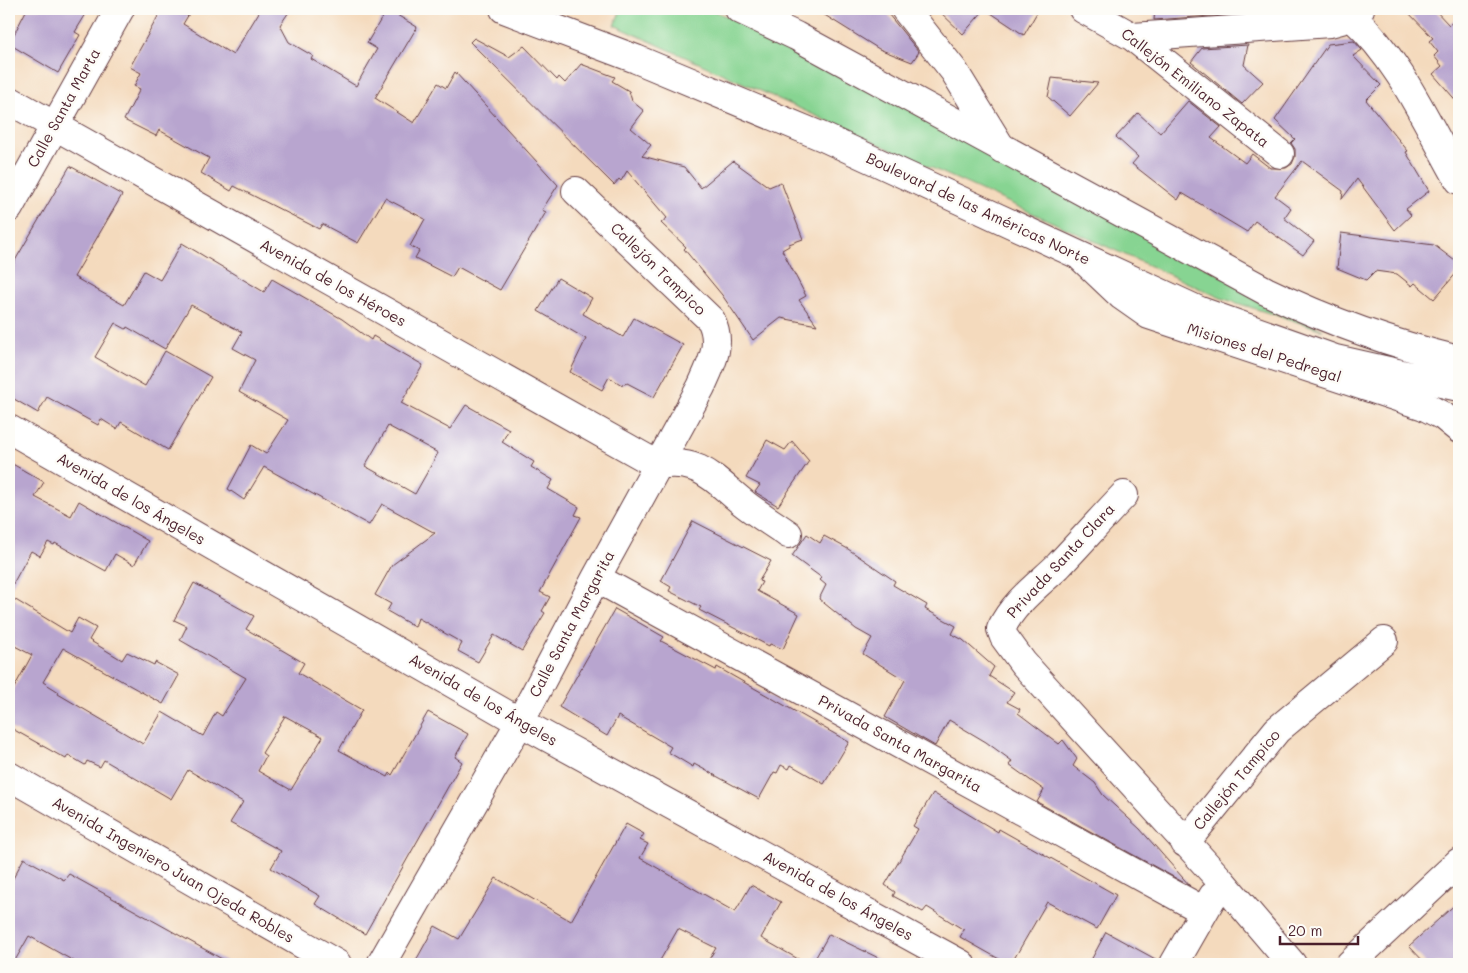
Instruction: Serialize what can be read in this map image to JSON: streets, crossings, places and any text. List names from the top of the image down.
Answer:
{
  "streets": {
    "street": [
      "Callejón Emiliano Zapata",
      "Calle Santa Marta",
      "Boulevard de las Américas Norte",
      "Callejón Tampico",
      "Avenida de los Héroes",
      "Misiones del Pedregal",
      "Avenida de los Ángeles",
      "Privada Santa Clara",
      "Calle Santa Margarita",
      "Privada Santa Margarita",
      "Avenida Ingeniero Juan Ojeda Robles"
    ]
  },
  "crossings": [
    ["Calle Santa Marta", "Avenida de los Héroes"],
    ["Boulevard de las Américas Norte", "Misiones del Pedregal"],
    ["Callejón Tampico", "Avenida de los Héroes"],
    ["Callejón Tampico", "Privada Santa Clara"],
    ["Callejón Tampico", "Calle Santa Margarita"],
    ["Avenida de los Héroes", "Calle Santa Margarita"],
    ["Avenida de los Ángeles", "Calle Santa Margarita"],
    ["Calle Santa Margarita", "Privada Santa Margarita"]
  ],
  "scale_bar": "20 m"
}
